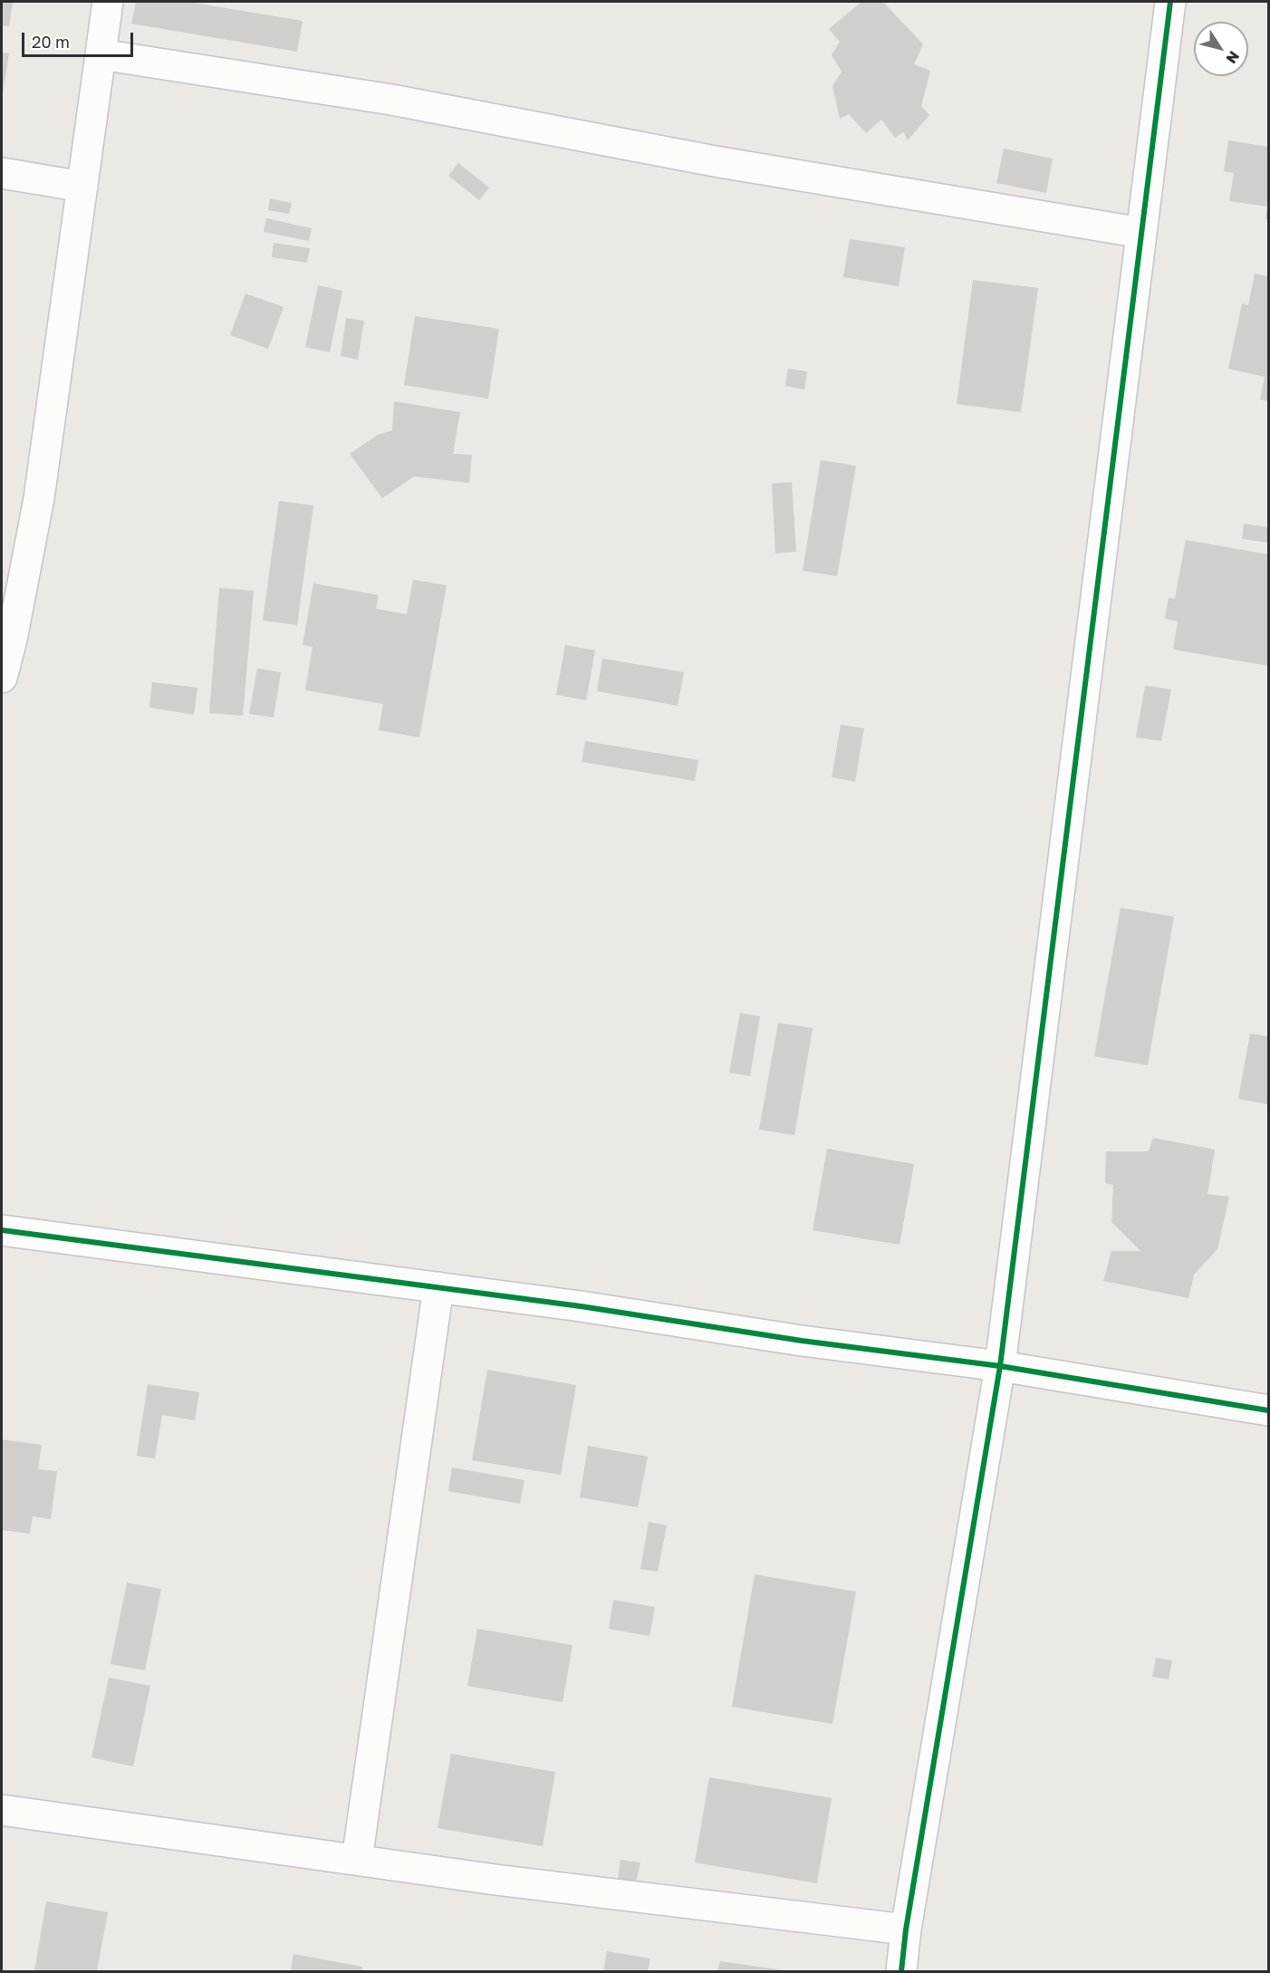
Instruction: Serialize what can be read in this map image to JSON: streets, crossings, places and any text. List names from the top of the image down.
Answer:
{
  "scale_bar": "20 m",
  "north": "bottom right"
}
